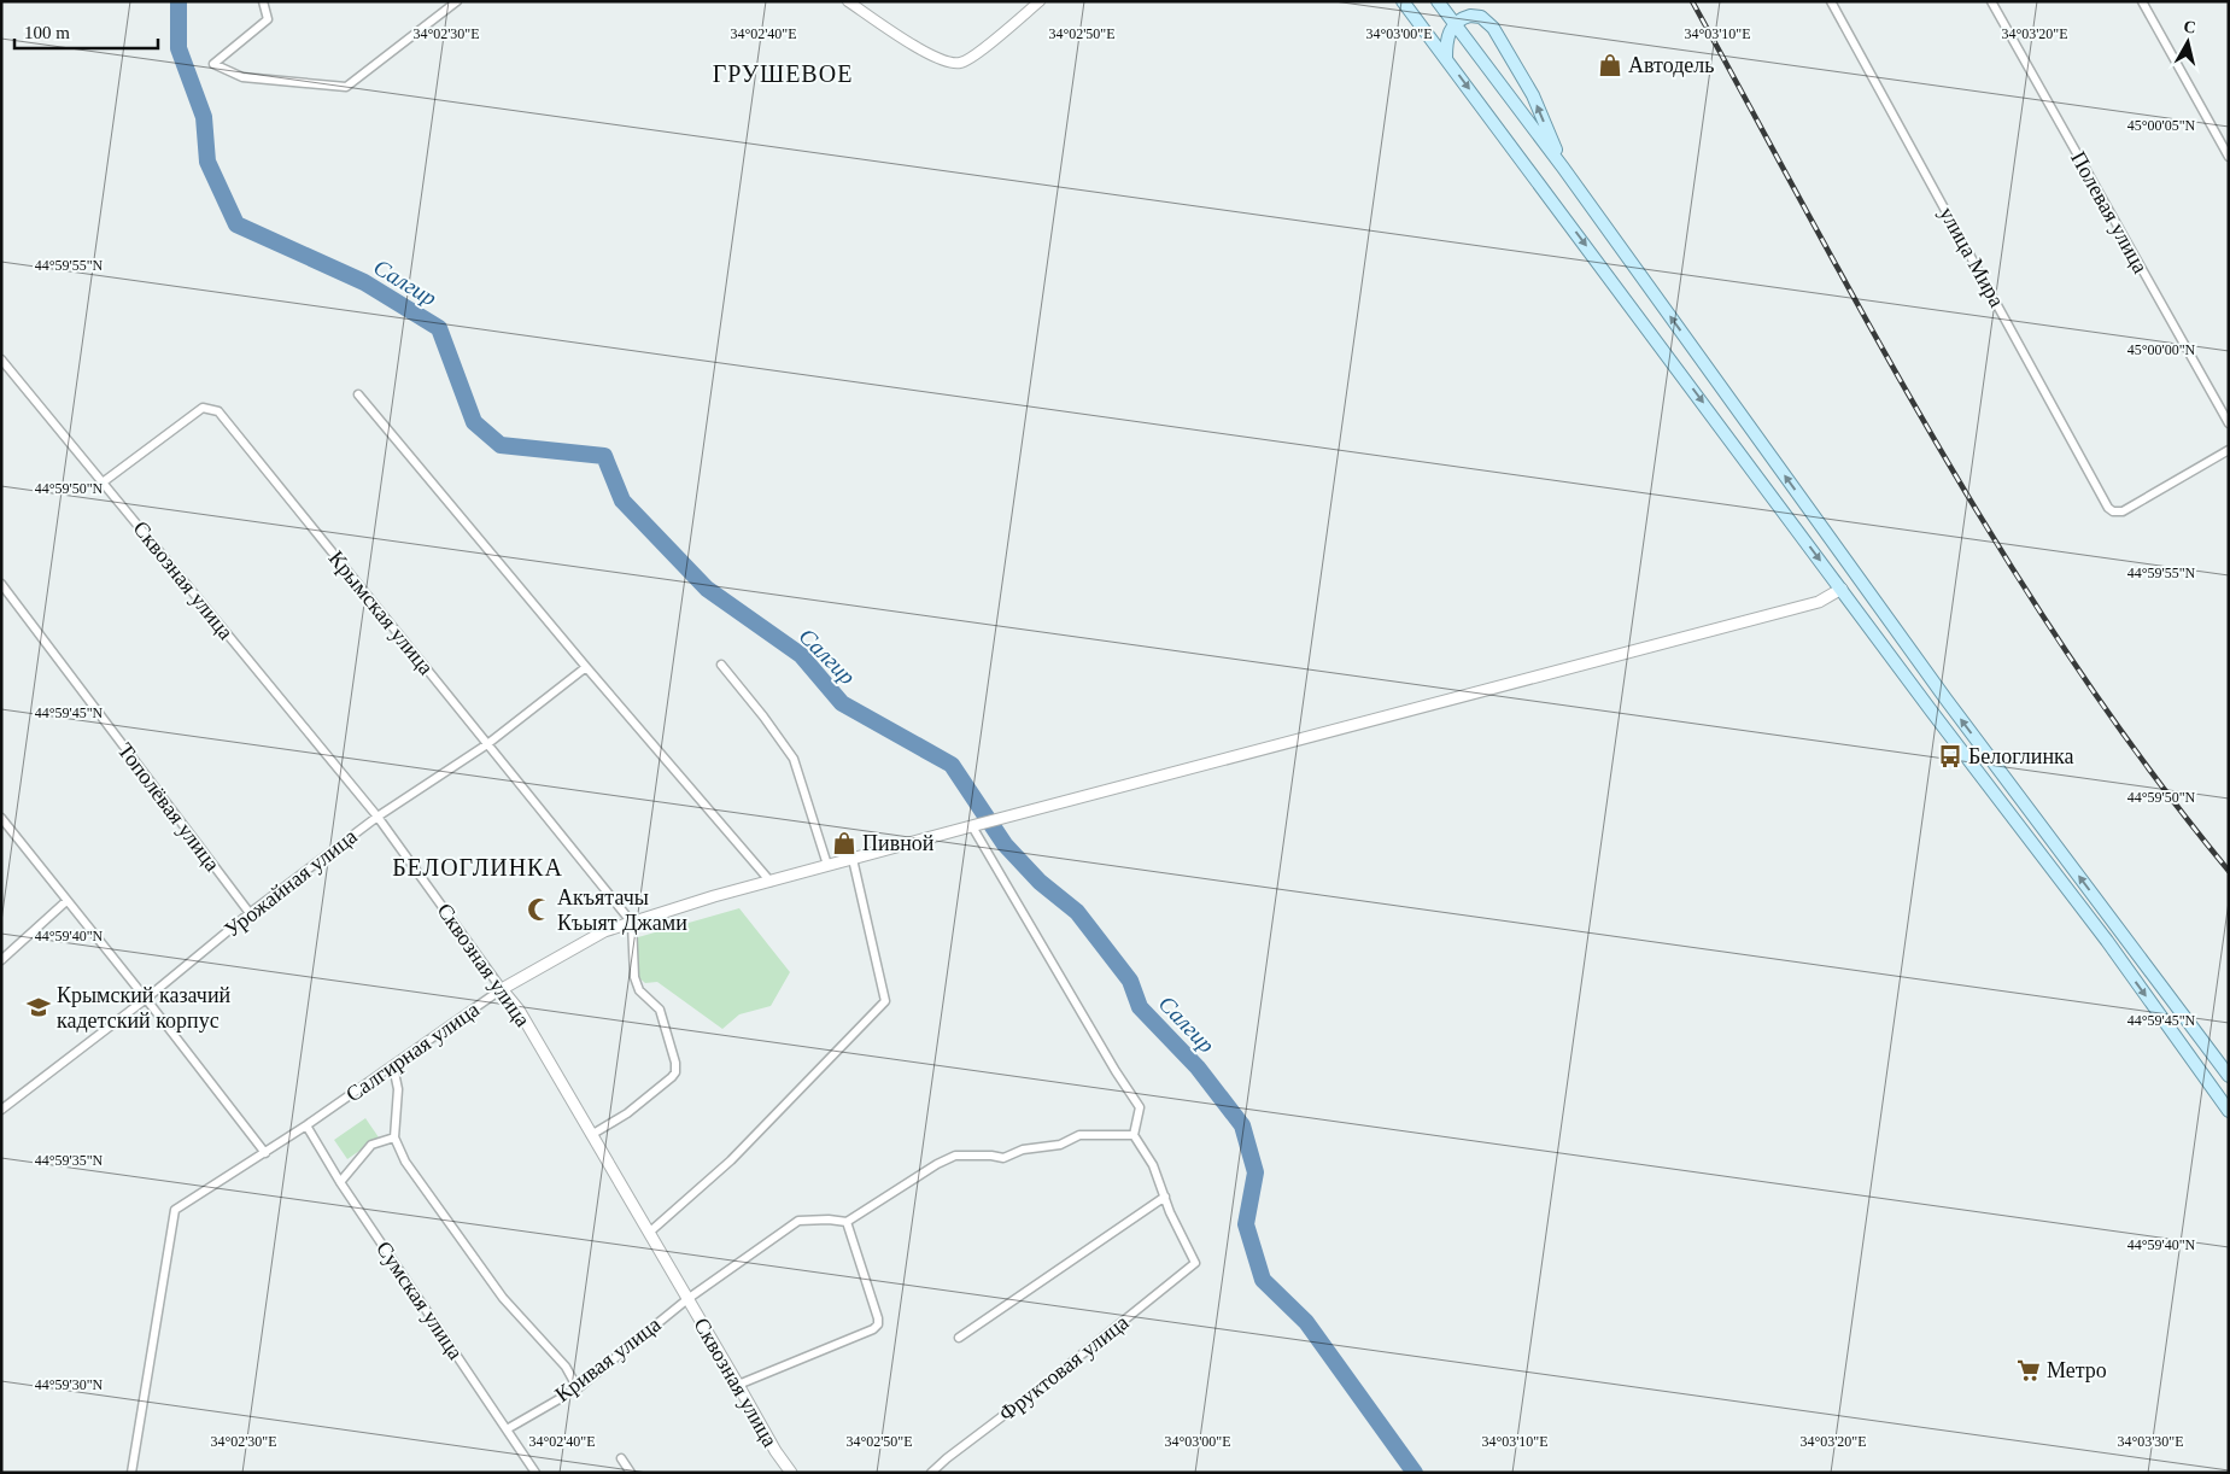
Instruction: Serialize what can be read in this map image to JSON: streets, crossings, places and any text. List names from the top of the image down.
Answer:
{
  "streets": {
    "main road": ["Сквозная улица", "Салгирная улица"],
    "street": [
      "Полевая улица",
      "улица Мира",
      "Крымская улица",
      "Тополёвая улица",
      "Урожайная улица",
      "Сумская улица",
      "Кривая улица",
      "Фруктовая улица"
    ]
  },
  "crossings": [
    ["Сквозная улица", "Крымская улица"],
    ["Сквозная улица", "Урожайная улица"],
    ["Сквозная улица", "Салгирная улица"],
    ["Сквозная улица", "Кривая улица"],
    ["Крымская улица", "Урожайная улица"],
    ["Крымская улица", "Салгирная улица"],
    ["Тополёвая улица", "Урожайная улица"],
    ["Салгирная улица", "Сумская улица"],
    ["Сумская улица", "Кривая улица"]
  ],
  "districts": ["ГРУШЕВОЕ", "БЕЛОГЛИНКА"],
  "water": ["Салгир"],
  "places": {
    "shop": ["Автодель", "Пивной"],
    "bus stop": ["Белоглинка"],
    "mosque": ["Акъятачы Къыят Джами"],
    "school or university": ["Крымский казачий кадетский корпус"],
    "supermarket": ["Метро"]
  },
  "scale_bar": "100 m",
  "north": "top",
  "coordinates": [
    "34°02'30\"E",
    "34°02'40\"E",
    "34°02'50\"E",
    "34°03'00\"E",
    "34°03'10\"E",
    "34°03'20\"E",
    "45°00'05\"N",
    "44°59'55\"N",
    "45°00'00\"N",
    "44°59'50\"N",
    "44°59'45\"N",
    "44°59'40\"N",
    "44°59'35\"N",
    "44°59'30\"N",
    "34°03'30\"E"
  ]
}
